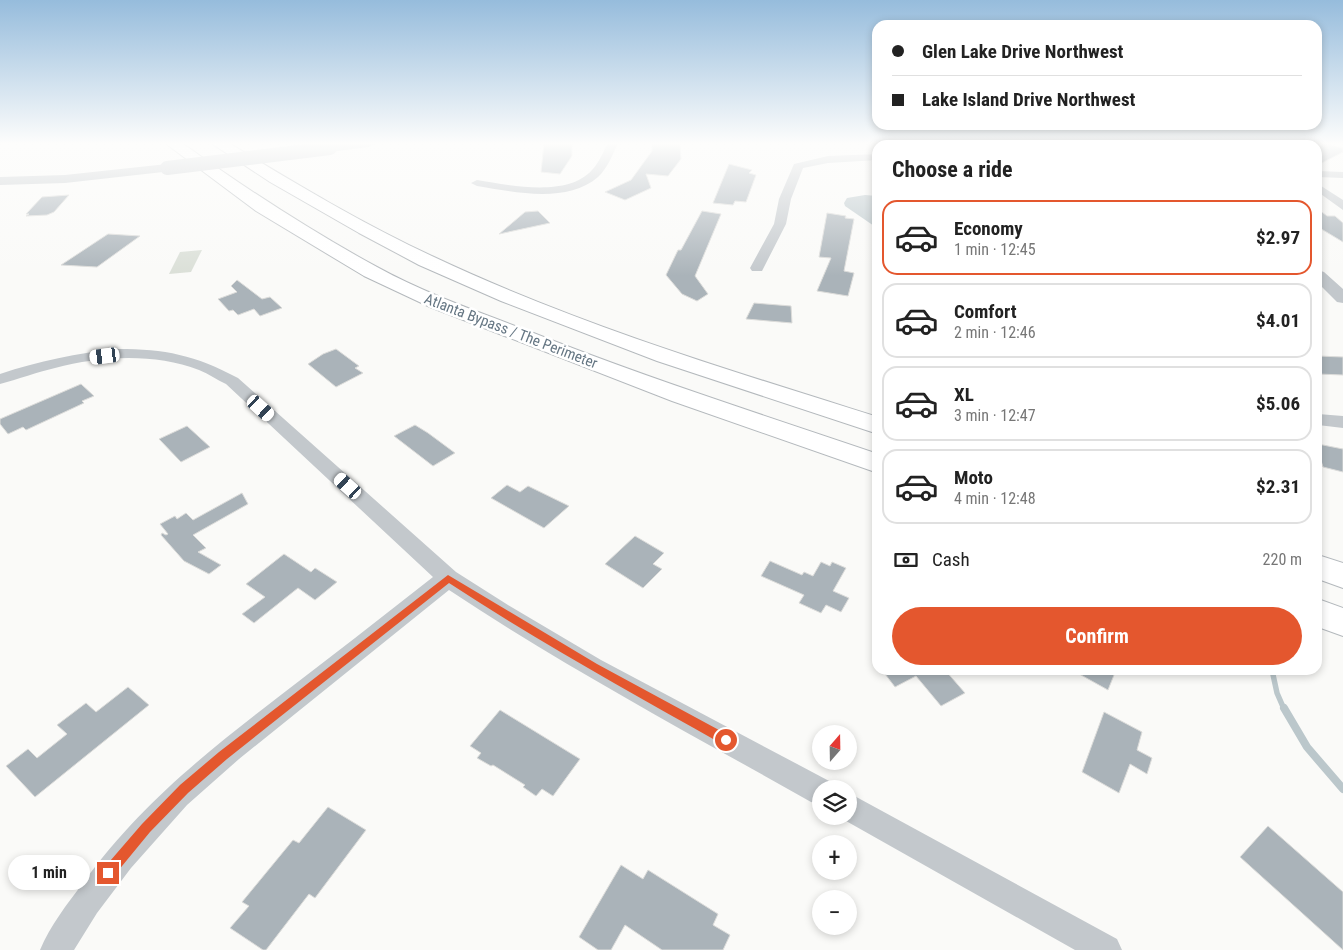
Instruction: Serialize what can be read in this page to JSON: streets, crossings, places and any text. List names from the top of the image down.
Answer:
{
  "streets": {
    "highway": ["Atlanta Bypass / The Perimeter"]
  },
  "north": "top",
  "page": {
    "banner": ["Glen Lake Drive Northwest", "Lake Island Drive Northwest"],
    "heading": "Choose a ride",
    "list": [
      {
        "name": "Economy",
        "note": "1 min · 12:45",
        "value": "$2.97"
      },
      {
        "name": "Comfort",
        "note": "2 min · 12:46",
        "value": "$4.01"
      },
      {
        "name": "XL",
        "note": "3 min · 12:47",
        "value": "$5.06"
      },
      {
        "name": "Moto",
        "note": "4 min · 12:48",
        "value": "$2.31"
      }
    ],
    "pay": ["Cash", "220 m"],
    "buttons": "Confirm",
    "map_buttons": ["+", "−"],
    "bubble": "1 min"
  }
}
